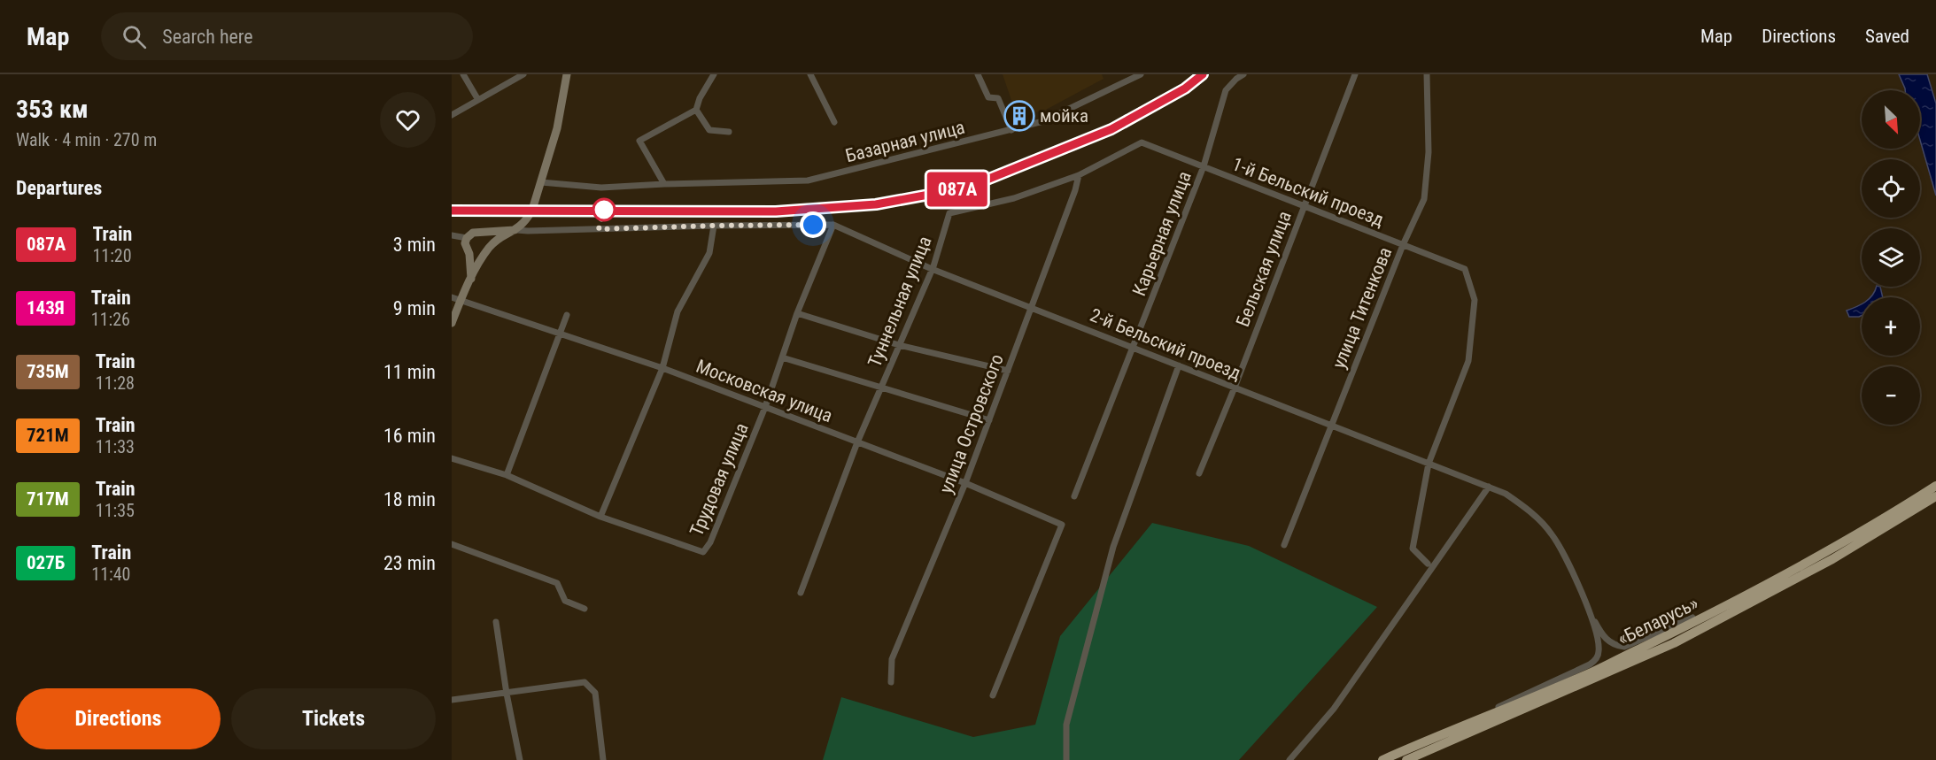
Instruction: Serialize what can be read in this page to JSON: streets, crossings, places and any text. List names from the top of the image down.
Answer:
{
  "streets": {
    "highway": ["«Беларусь»"],
    "street": [
      "Базарная улица",
      "1-й Бельский проезд",
      "Карьерная улица",
      "Бельская улица",
      "Туннельная улица",
      "улица Титенкова",
      "2-й Бельский проезд",
      "Московская улица",
      "улица Островского",
      "Трудовая улица"
    ]
  },
  "crossings": [
    ["1-й Бельский проезд", "Карьерная улица"],
    ["1-й Бельский проезд", "Бельская улица"],
    ["1-й Бельский проезд", "Туннельная улица"],
    ["1-й Бельский проезд", "улица Титенкова"],
    ["1-й Бельский проезд", "2-й Бельский проезд"],
    ["Карьерная улица", "2-й Бельский проезд"],
    ["Бельская улица", "2-й Бельский проезд"],
    ["Туннельная улица", "2-й Бельский проезд"],
    ["Туннельная улица", "Московская улица"],
    ["Туннельная улица", "улица Островского"],
    ["улица Титенкова", "2-й Бельский проезд"],
    ["2-й Бельский проезд", "улица Островского"],
    ["2-й Бельский проезд", "Трудовая улица"],
    ["Московская улица", "улица Островского"],
    ["Московская улица", "Трудовая улица"]
  ],
  "places": {
    "building": ["мойка"]
  },
  "north": "bottom right",
  "page": {
    "header": "Map",
    "search": "Search here",
    "nav": ["Map", "Directions", "Saved"],
    "heading": [
      ["353 км", "Walk · 4 min · 270 m"],
      "Departures"
    ],
    "on_map": "087А",
    "map_buttons": ["+", "−"],
    "list": [
      {
        "mark": "087А",
        "name": "Train",
        "note": "11:20",
        "value": "3 min"
      },
      {
        "mark": "143Я",
        "name": "Train",
        "note": "11:26",
        "value": "9 min"
      },
      {
        "mark": "735М",
        "name": "Train",
        "note": "11:28",
        "value": "11 min"
      },
      {
        "mark": "721М",
        "name": "Train",
        "note": "11:33",
        "value": "16 min"
      },
      {
        "mark": "717М",
        "name": "Train",
        "note": "11:35",
        "value": "18 min"
      },
      {
        "mark": "027Б",
        "name": "Train",
        "note": "11:40",
        "value": "23 min"
      }
    ],
    "buttons": ["Directions", "Tickets"]
  }
}
